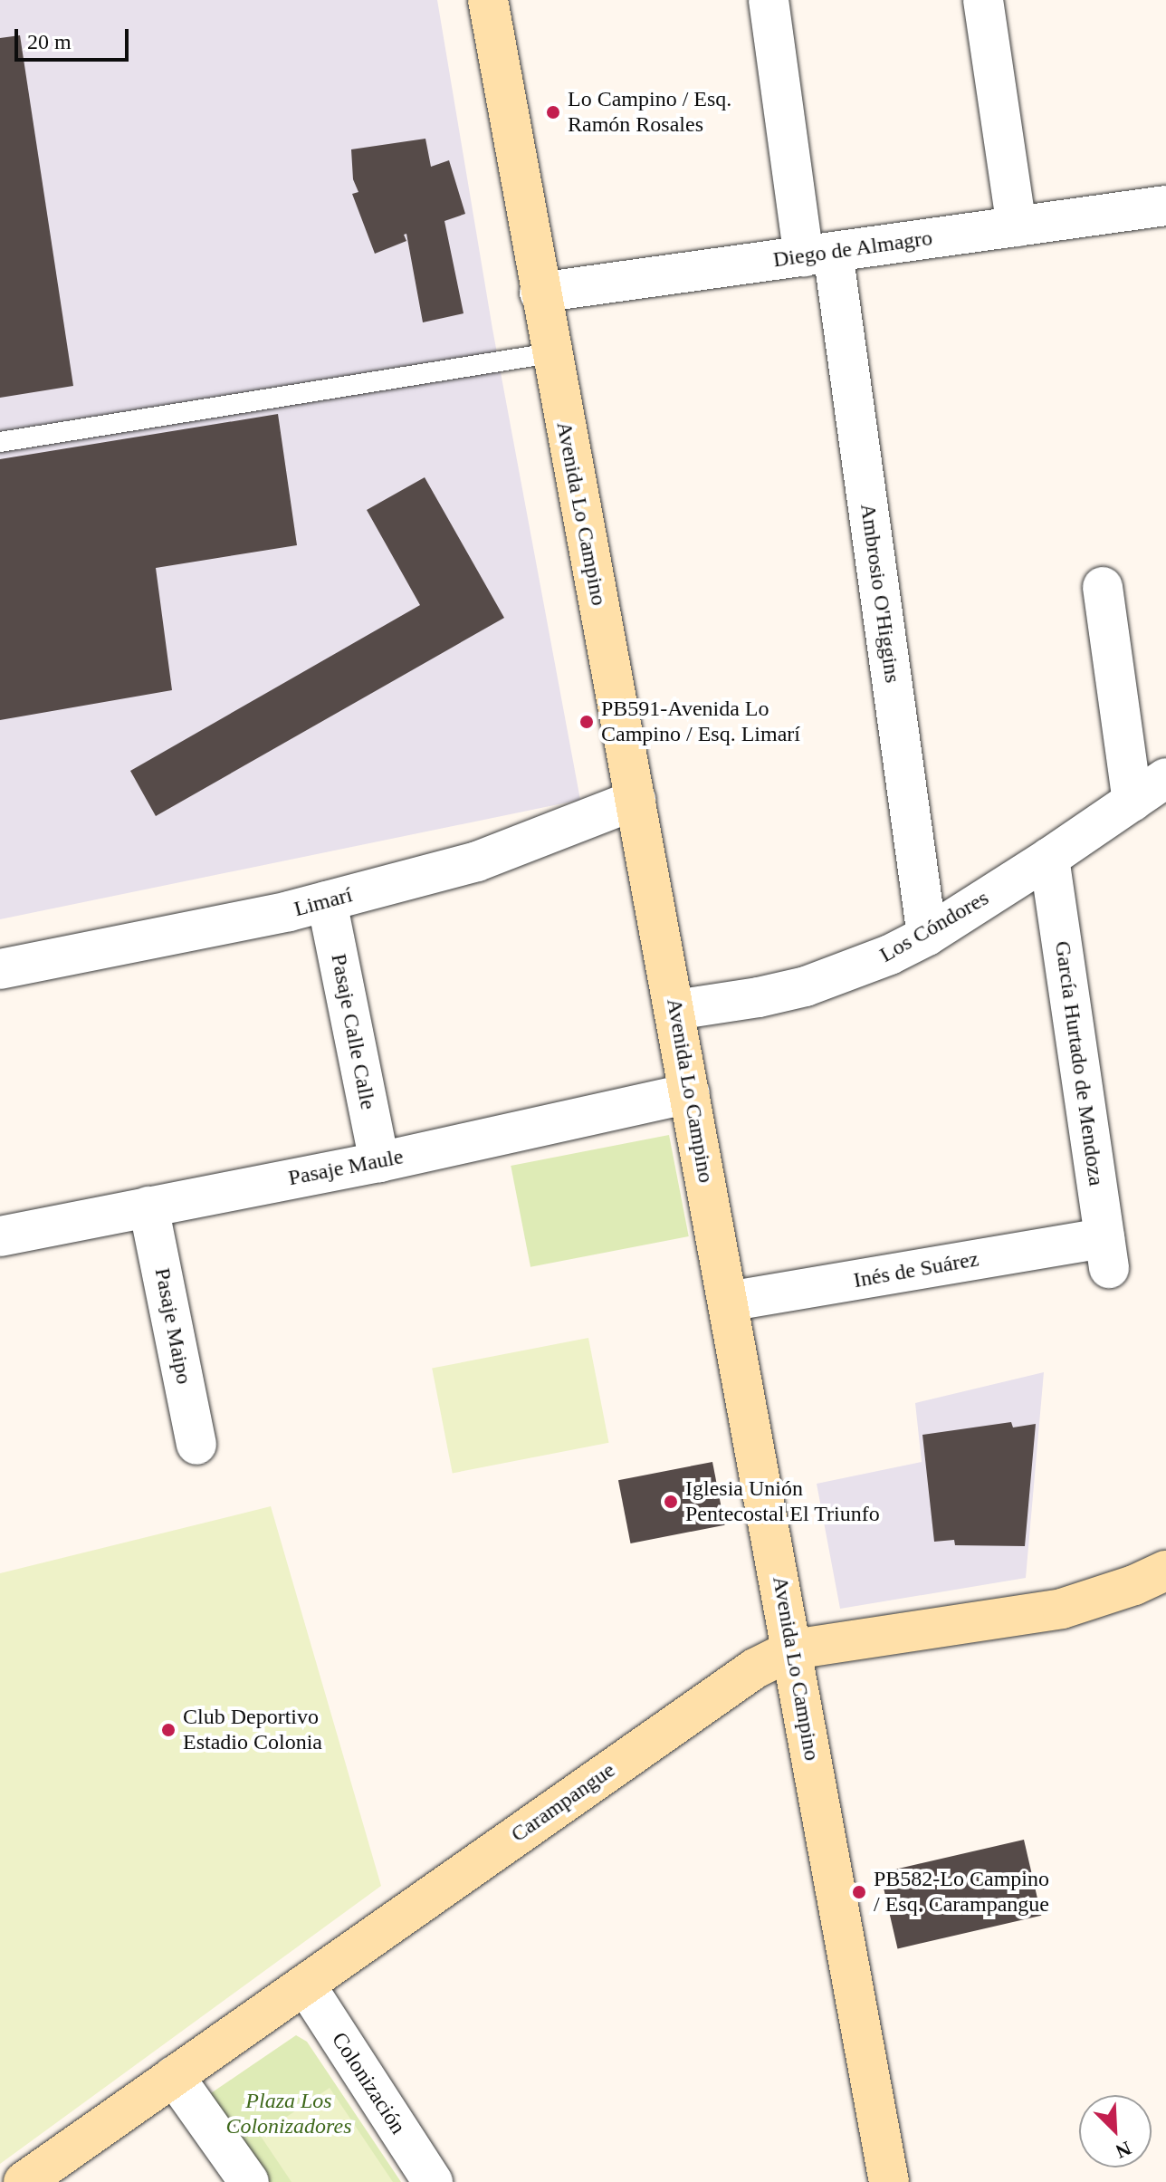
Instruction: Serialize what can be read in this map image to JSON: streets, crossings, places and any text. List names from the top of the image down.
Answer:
{
  "streets": {
    "main road": ["Avenida Lo Campino", "Carampangue"],
    "street": [
      "Diego de Almagro",
      "Ambrosio O'Higgins",
      "Limarí",
      "Los Cóndores",
      "Pasaje Calle Calle",
      "García Hurtado de Mendoza",
      "Pasaje Maule",
      "Inés de Suárez",
      "Pasaje Maipo",
      "Colonización"
    ]
  },
  "crossings": [
    ["Diego de Almagro", "Avenida Lo Campino"],
    ["Diego de Almagro", "Ambrosio O'Higgins"],
    ["Avenida Lo Campino", "Limarí"],
    ["Avenida Lo Campino", "Los Cóndores"],
    ["Avenida Lo Campino", "Pasaje Maule"],
    ["Avenida Lo Campino", "Inés de Suárez"],
    ["Avenida Lo Campino", "Carampangue"],
    ["Ambrosio O'Higgins", "Los Cóndores"],
    ["Limarí", "Pasaje Calle Calle"],
    ["Los Cóndores", "García Hurtado de Mendoza"],
    ["Pasaje Calle Calle", "Pasaje Maule"],
    ["García Hurtado de Mendoza", "Inés de Suárez"],
    ["Pasaje Maule", "Pasaje Maipo"],
    ["Carampangue", "Colonización"]
  ],
  "parks": ["Plaza Los Colonizadores"],
  "places": [
    "Lo Campino / Esq. Ramón Rosales",
    "PB591-Avenida Lo Campino / Esq. Limarí",
    "Iglesia Unión Pentecostal El Triunfo",
    "Club Deportivo Estadio Colonia",
    "PB582-Lo Campino / Esq. Carampangue"
  ],
  "scale_bar": "20 m",
  "north": "bottom right"
}
